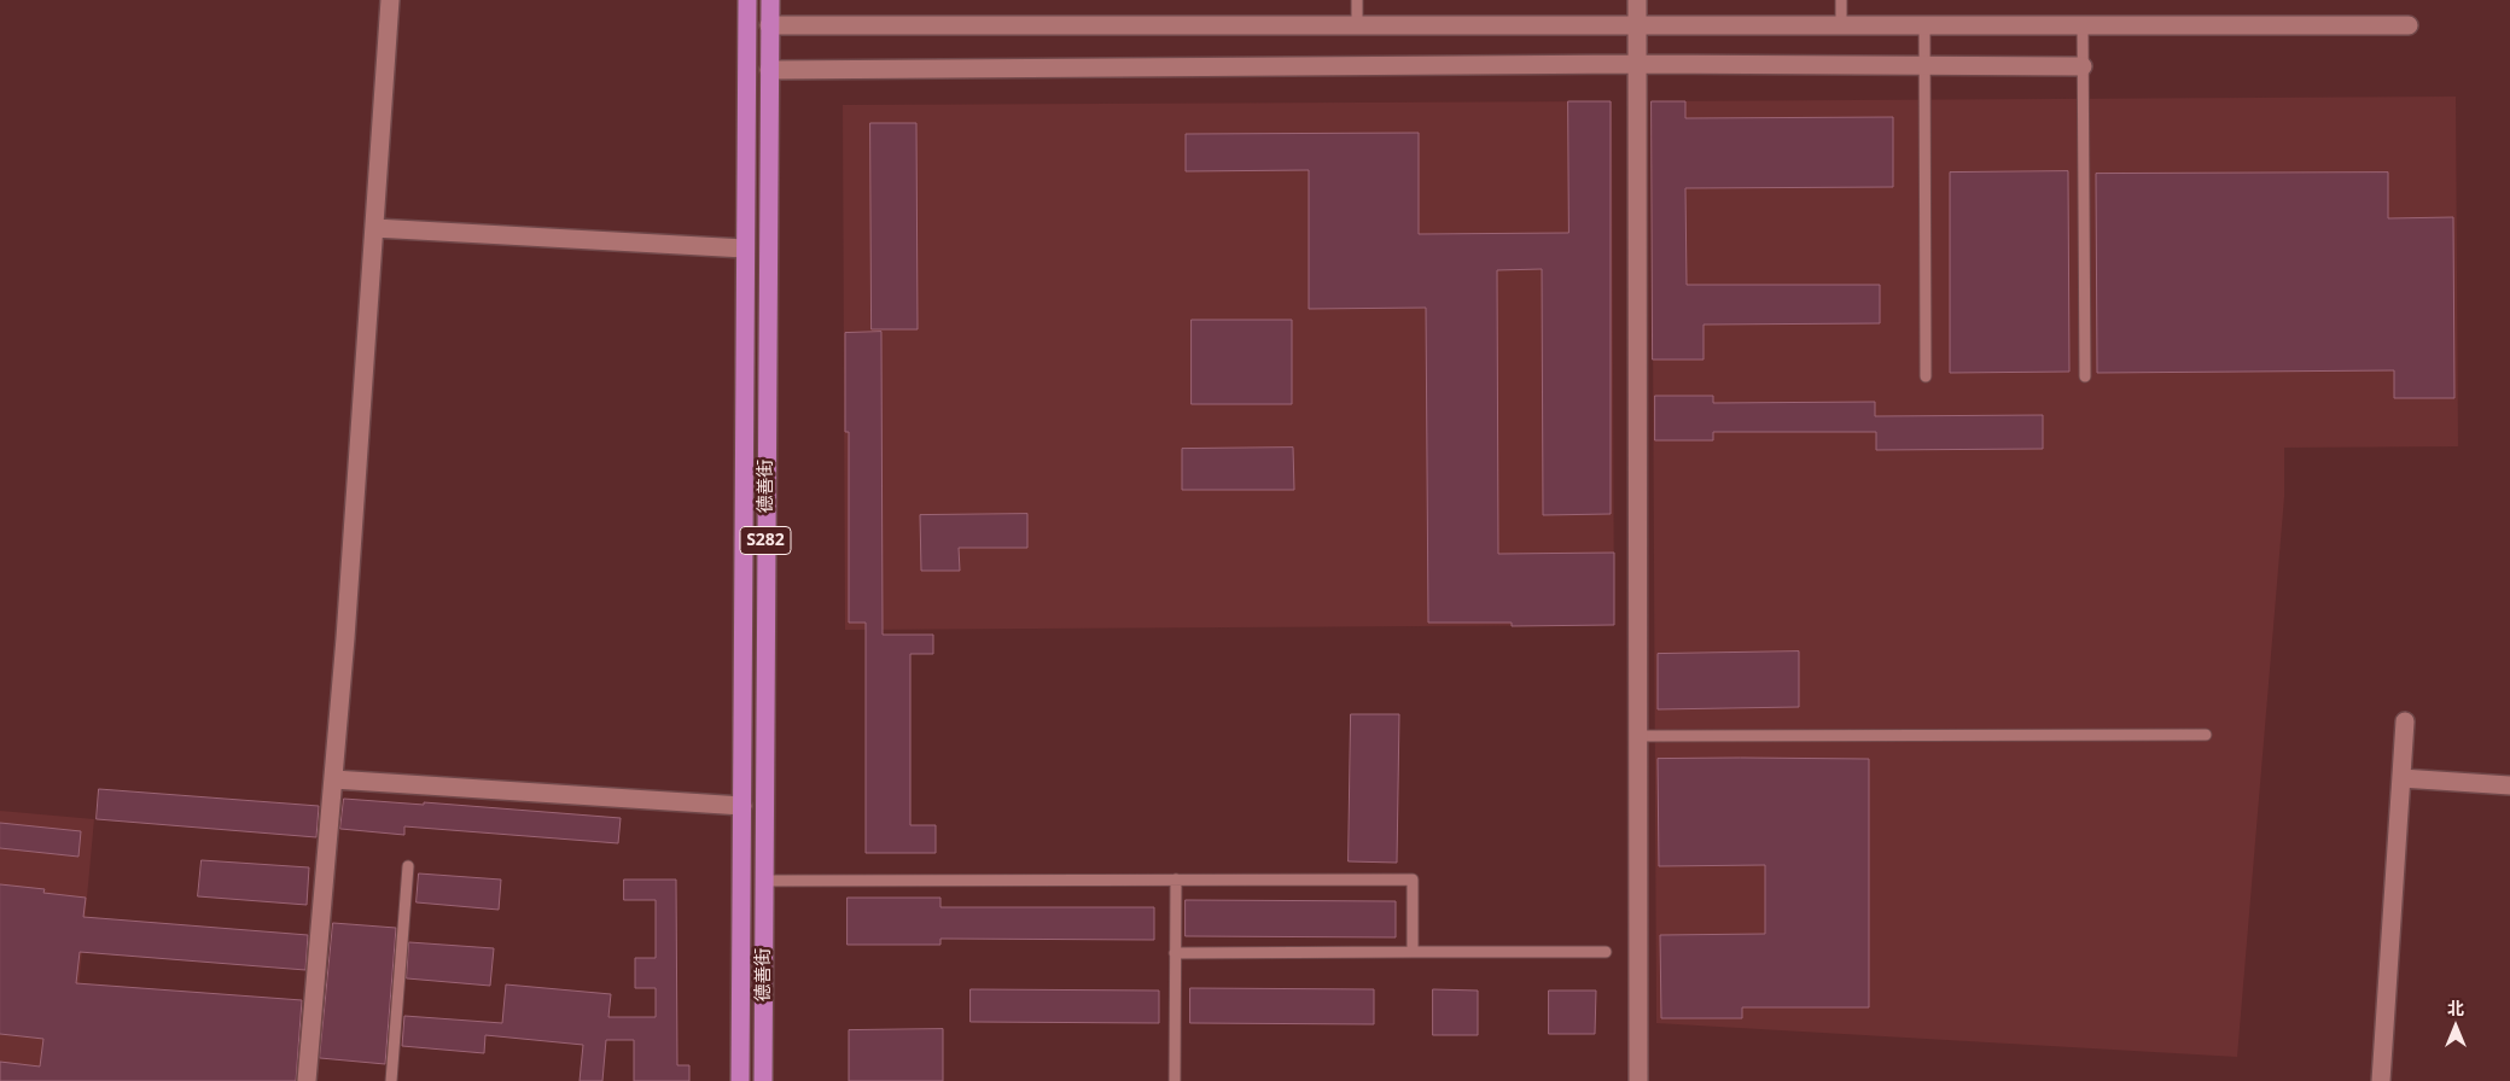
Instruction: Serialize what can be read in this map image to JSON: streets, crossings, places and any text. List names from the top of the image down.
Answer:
{
  "streets": {
    "main road": ["德善街", "S282"]
  },
  "north": "top"
}
